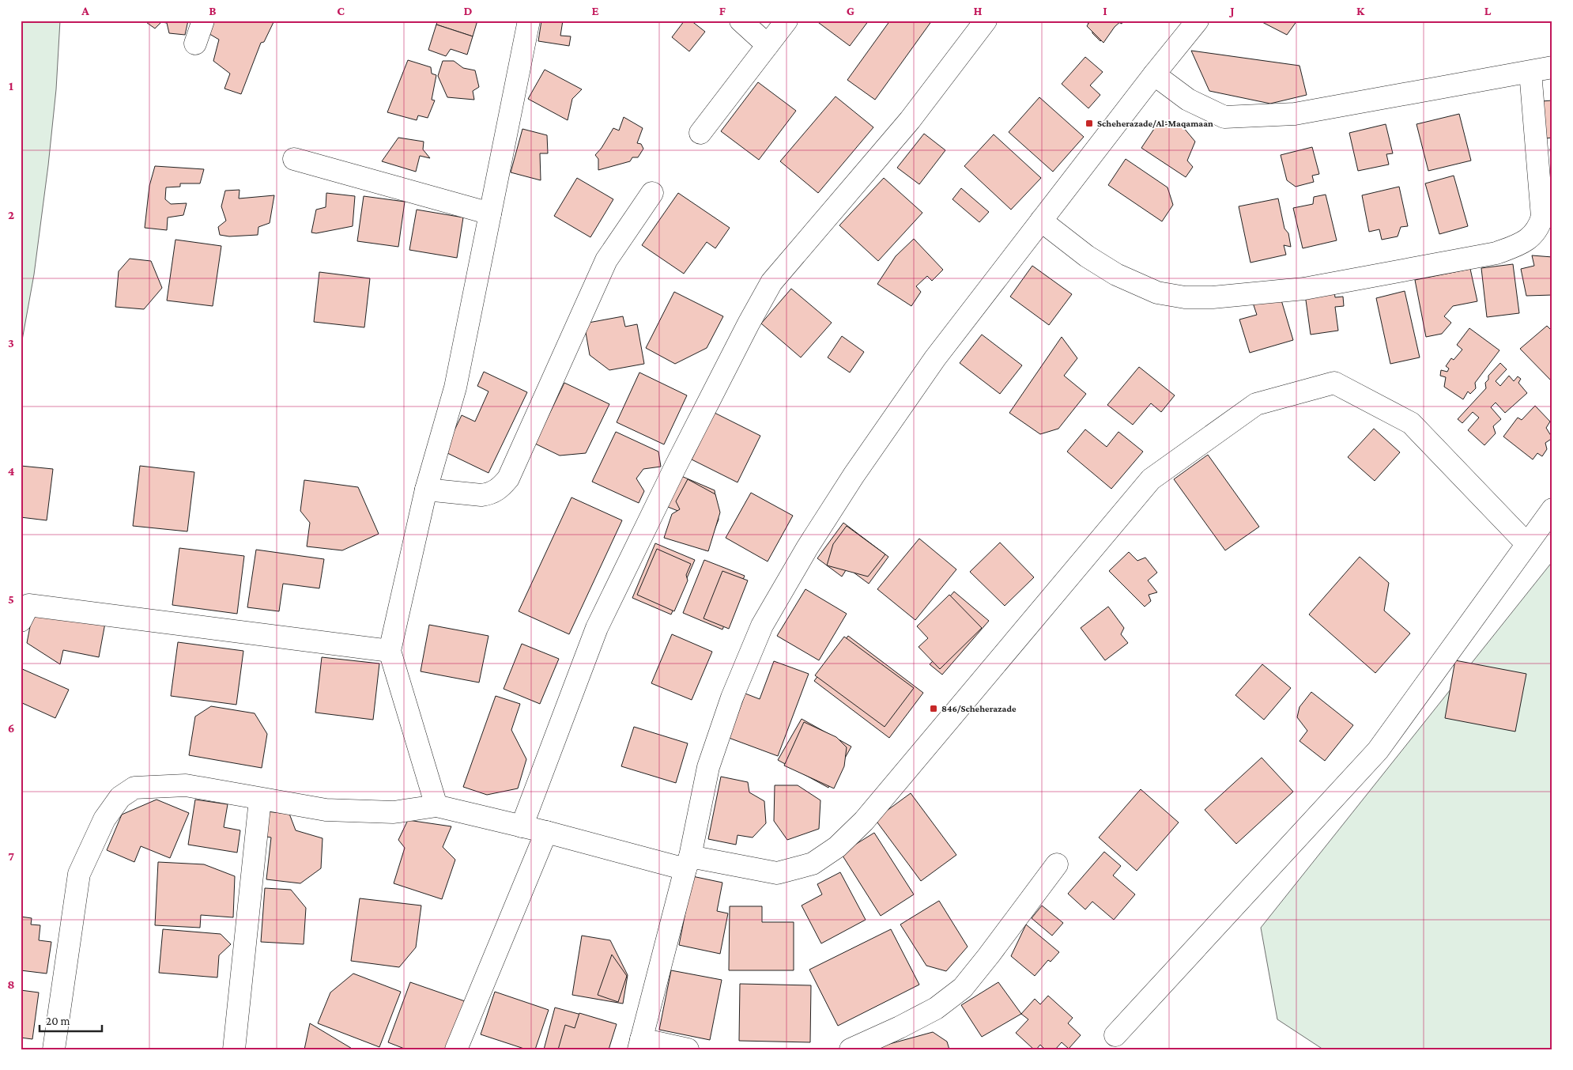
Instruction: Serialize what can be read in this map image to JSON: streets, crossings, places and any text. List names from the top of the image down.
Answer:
{
  "places": {
    "transit": ["Scheherazade/Al-Maqamaan", "846/Scheherazade"]
  },
  "scale_bar": "20 m",
  "grid": {
    "columns": [
      "A",
      "B",
      "C",
      "D",
      "E",
      "F",
      "G",
      "H",
      "I",
      "J",
      "K",
      "L"
    ],
    "rows": [
      "1",
      "2",
      "3",
      "4",
      "5",
      "6",
      "7",
      "8"
    ]
  }
}
